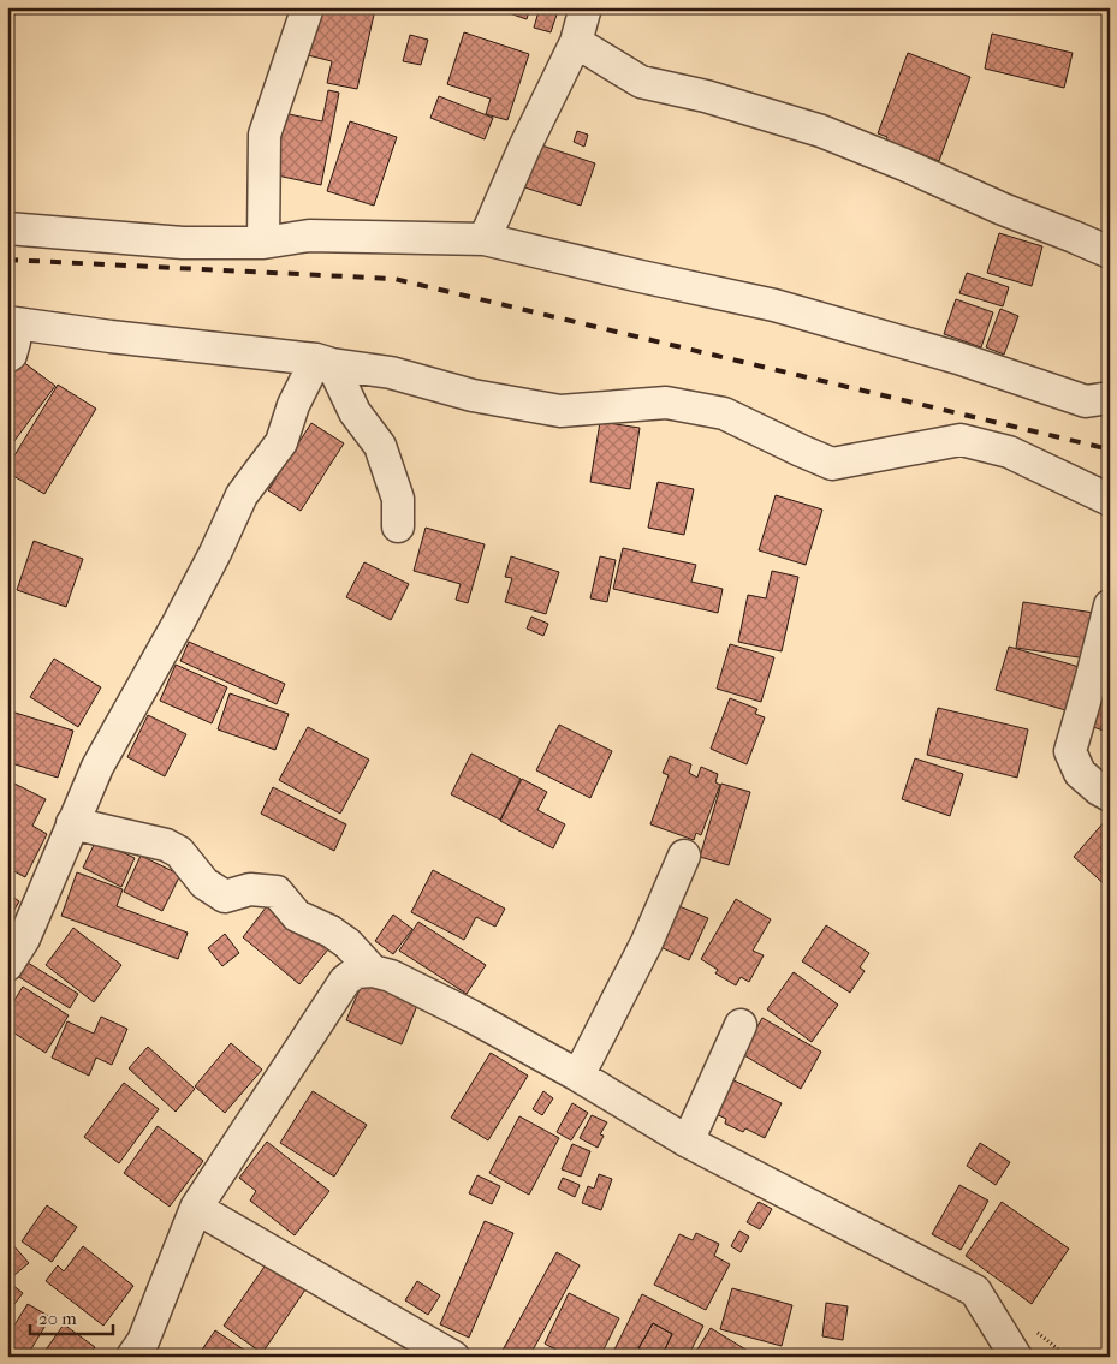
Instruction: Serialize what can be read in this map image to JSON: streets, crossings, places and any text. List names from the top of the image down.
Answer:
{
  "scale_bar": "20 m"
}
